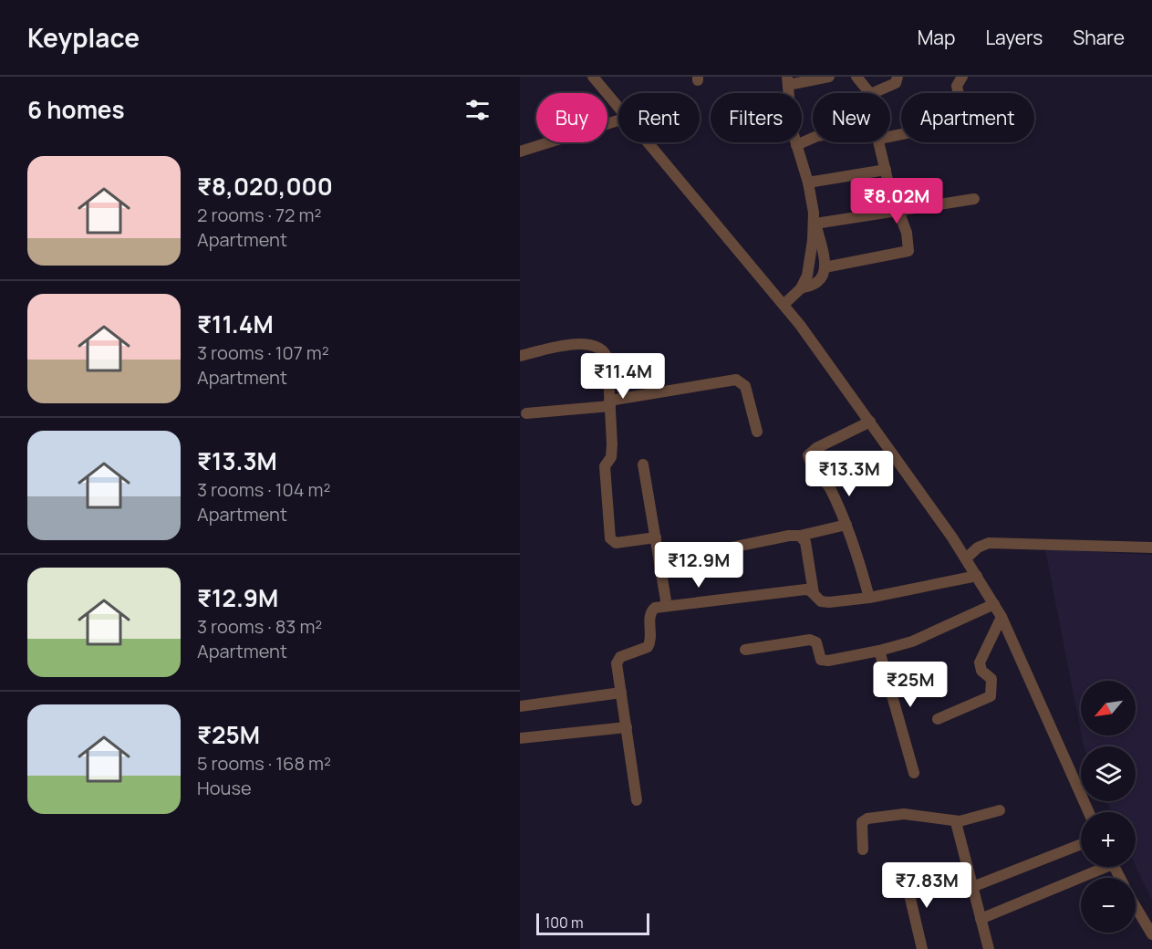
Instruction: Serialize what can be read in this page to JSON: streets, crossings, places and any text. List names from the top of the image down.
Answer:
{
  "scale_bar": "100 m",
  "north": "bottom left",
  "page": {
    "header": "Keyplace",
    "nav": ["Map", "Layers", "Share"],
    "heading": "6 homes",
    "chip": [
      "Buy",
      "Rent",
      "Filters",
      "New",
      "Apartment"
    ],
    "list": [
      {
        "name": "₹8,020,000",
        "note": "2 rooms · 72 m² · Apartment"
      },
      {
        "name": "₹11.4M",
        "note": "3 rooms · 107 m² · Apartment"
      },
      {
        "name": "₹13.3M",
        "note": "3 rooms · 104 m² · Apartment"
      },
      {
        "name": "₹12.9M",
        "note": "3 rooms · 83 m² · Apartment"
      },
      {
        "name": "₹25M",
        "note": "5 rooms · 168 m² · House"
      }
    ],
    "price": [
      "₹8.02M",
      "₹11.4M",
      "₹13.3M",
      "₹12.9M",
      "₹25M",
      "₹7.83M"
    ],
    "map_buttons": ["+", "−"],
    "scale": "100 m"
  }
}
